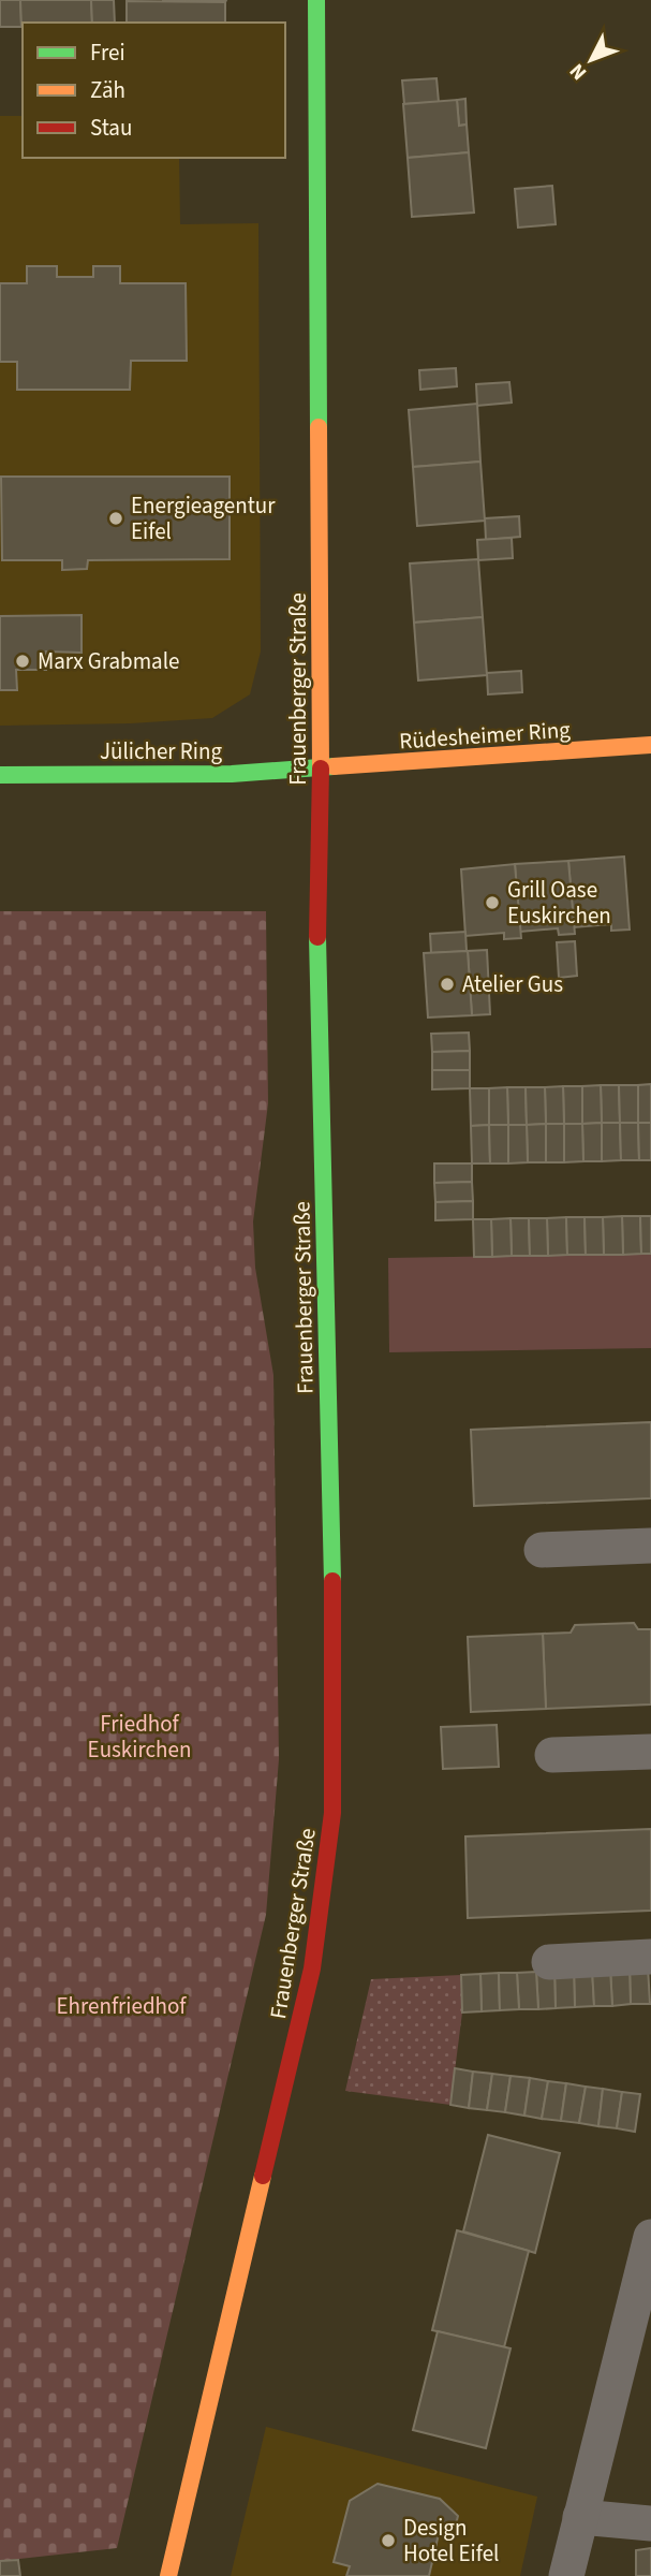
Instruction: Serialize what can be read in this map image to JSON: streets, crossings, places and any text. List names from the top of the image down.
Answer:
{
  "streets": {
    "main road": ["Frauenberger Straße", "Rüdesheimer Ring", "Jülicher Ring"]
  },
  "crossings": [
    ["Frauenberger Straße", "Rüdesheimer Ring"],
    ["Frauenberger Straße", "Jülicher Ring"],
    ["Rüdesheimer Ring", "Jülicher Ring"]
  ],
  "parks": ["Friedhof Euskirchen", "Ehrenfriedhof"],
  "places": [
    "Energieagentur Eifel",
    "Marx Grabmale",
    "Grill Oase Euskirchen",
    "Atelier Gus",
    "Design Hotel Eifel"
  ],
  "legend": ["Frei", "Zäh", "Stau"],
  "north": "bottom left"
}
